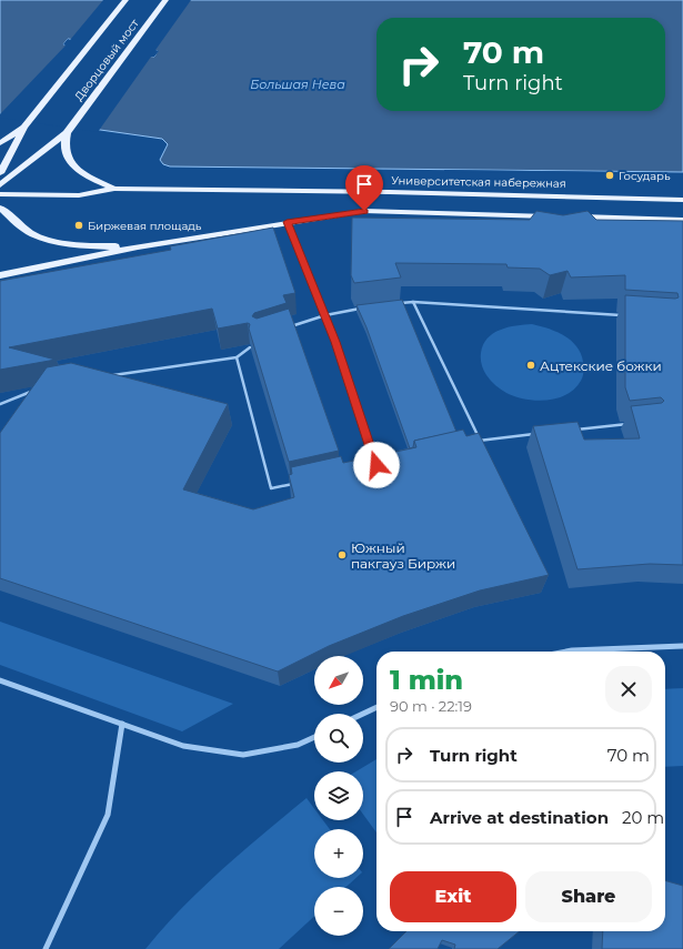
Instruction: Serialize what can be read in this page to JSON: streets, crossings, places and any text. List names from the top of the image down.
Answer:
{
  "streets": {
    "main road": ["Дворцовый мост", "Университетская набережная"]
  },
  "crossings": [
    ["Дворцовый мост", "Университетская набережная"]
  ],
  "water": ["Большая Нева"],
  "places": [
    "Государь",
    "Биржевая площадь",
    "Ацтекские божки",
    "Южный пакгауз Биржи"
  ],
  "north": "bottom left",
  "page": {
    "turn": ["70 m", "Turn right"],
    "heading": ["1 min", "90 m · 22:19"],
    "map_buttons": ["+", "−"],
    "list": [
      {
        "name": "Turn right",
        "value": "70 m"
      },
      {
        "name": "Arrive at destination",
        "value": "20 m"
      }
    ],
    "buttons": ["Exit", "Share"]
  }
}
